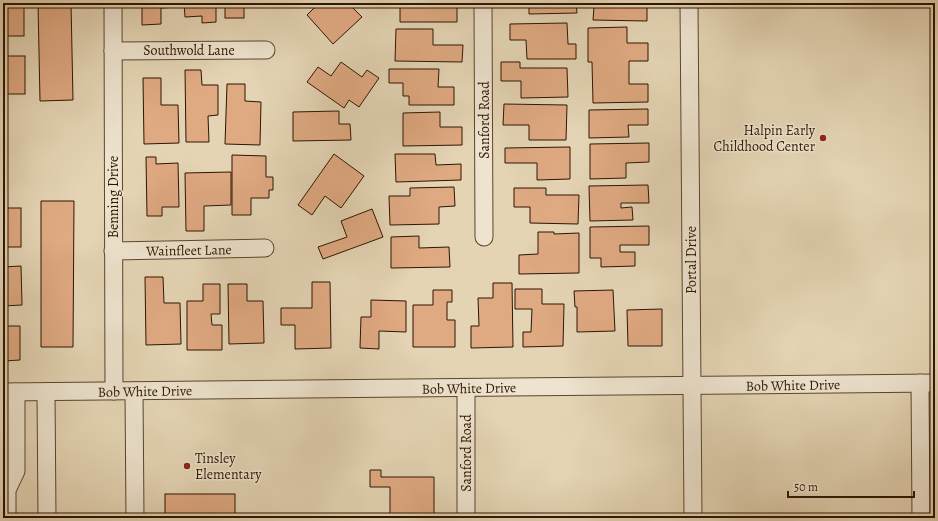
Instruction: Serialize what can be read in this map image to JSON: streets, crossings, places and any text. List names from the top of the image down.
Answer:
{
  "streets": {
    "street": [
      "Southwold Lane",
      "Sanford Road",
      "Benning Drive",
      "Wainfleet Lane",
      "Portal Drive",
      "Bob White Drive"
    ]
  },
  "crossings": [
    ["Southwold Lane", "Benning Drive"],
    ["Sanford Road", "Bob White Drive"],
    ["Benning Drive", "Wainfleet Lane"],
    ["Benning Drive", "Bob White Drive"],
    ["Portal Drive", "Bob White Drive"]
  ],
  "places": ["Halpin Early Childhood Center", "Tinsley Elementary"],
  "scale_bar": "50 m"
}
